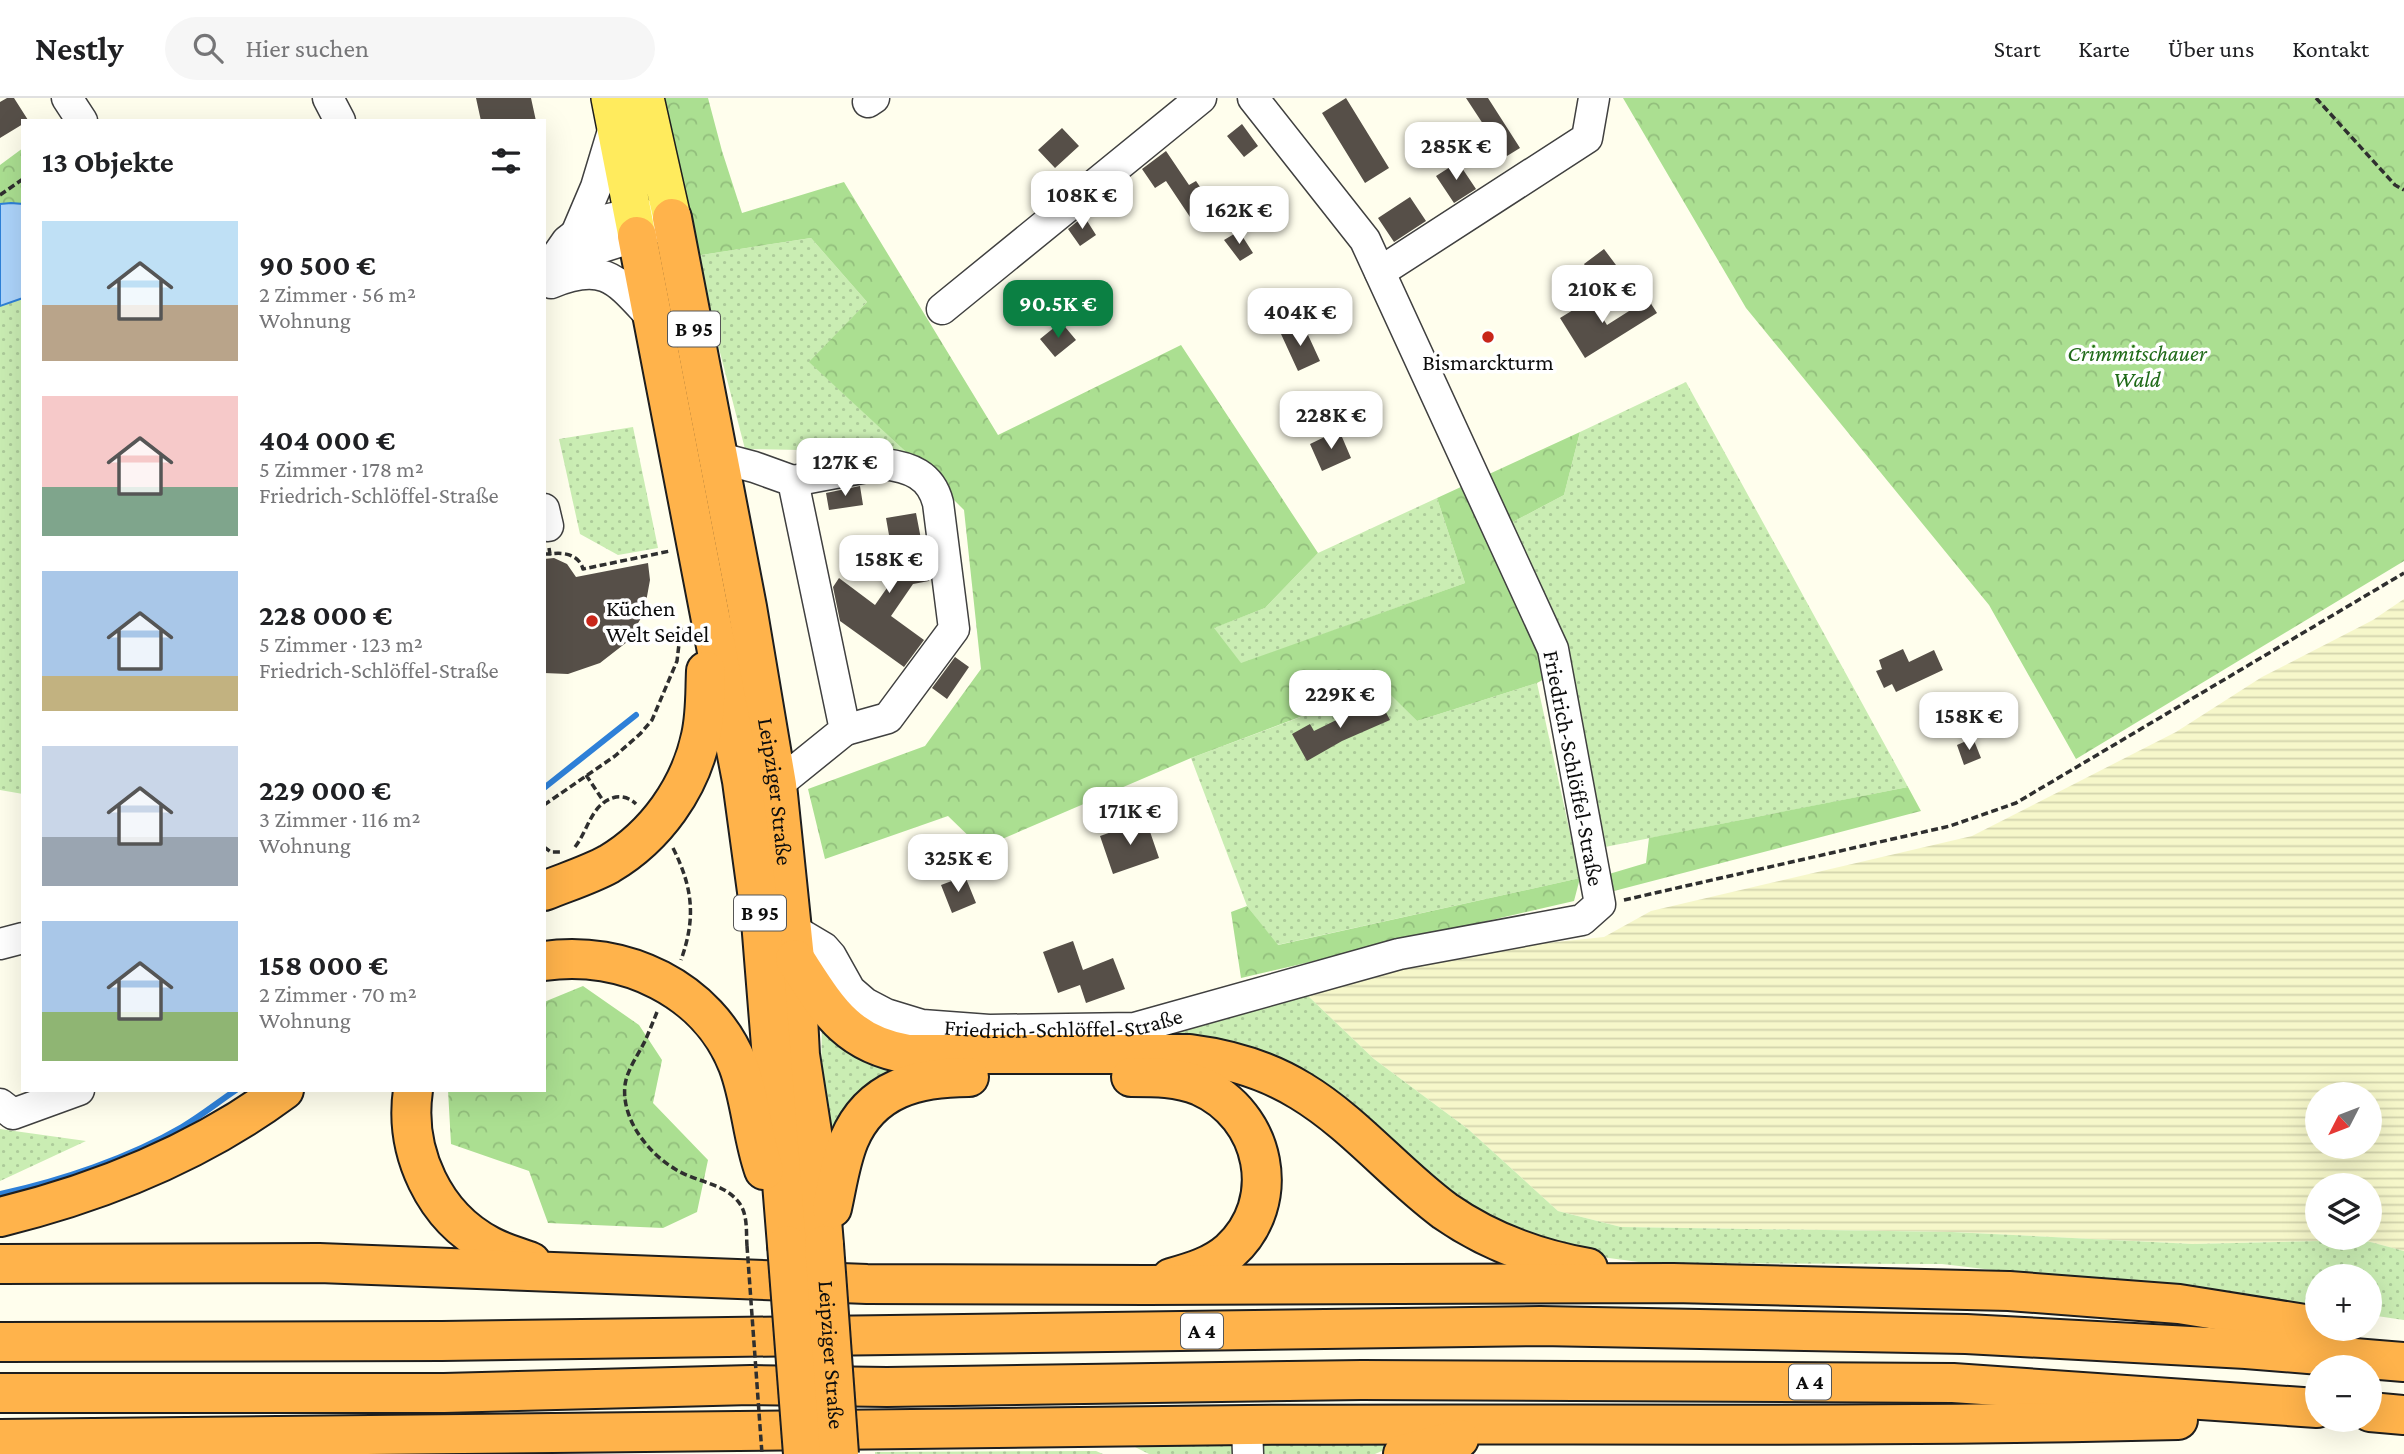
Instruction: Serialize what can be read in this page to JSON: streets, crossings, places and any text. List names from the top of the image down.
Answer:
{
  "streets": {
    "highway": ["B 95", "Leipziger Straße", "A 4"],
    "street": ["Friedrich-Schlöffel-Straße"]
  },
  "crossings": [
    ["Friedrich-Schlöffel-Straße", "Leipziger Straße"]
  ],
  "parks": ["Crimmitschauer Wald"],
  "places": ["Bismarckturm", "Küchen Welt Seidel"],
  "north": "bottom left",
  "page": {
    "header": "Nestly",
    "search": "Hier suchen",
    "nav": [
      "Start",
      "Karte",
      "Über uns",
      "Kontakt"
    ],
    "heading": "13 Objekte",
    "price": [
      "285K €",
      "108K €",
      "162K €",
      "210K €",
      "90.5K €",
      "404K €",
      "228K €",
      "127K €",
      "158K €",
      "229K €",
      "158K €",
      "171K €",
      "325K €"
    ],
    "list": [
      {
        "name": "90 500 €",
        "note": "2 Zimmer · 56 m² · Wohnung"
      },
      {
        "name": "404 000 €",
        "note": "5 Zimmer · 178 m² · Friedrich-Schlöffel-Straße"
      },
      {
        "name": "228 000 €",
        "note": "5 Zimmer · 123 m² · Friedrich-Schlöffel-Straße"
      },
      {
        "name": "229 000 €",
        "note": "3 Zimmer · 116 m² · Wohnung"
      },
      {
        "name": "158 000 €",
        "note": "2 Zimmer · 70 m² · Wohnung"
      }
    ],
    "map_buttons": ["+", "−"]
  }
}
